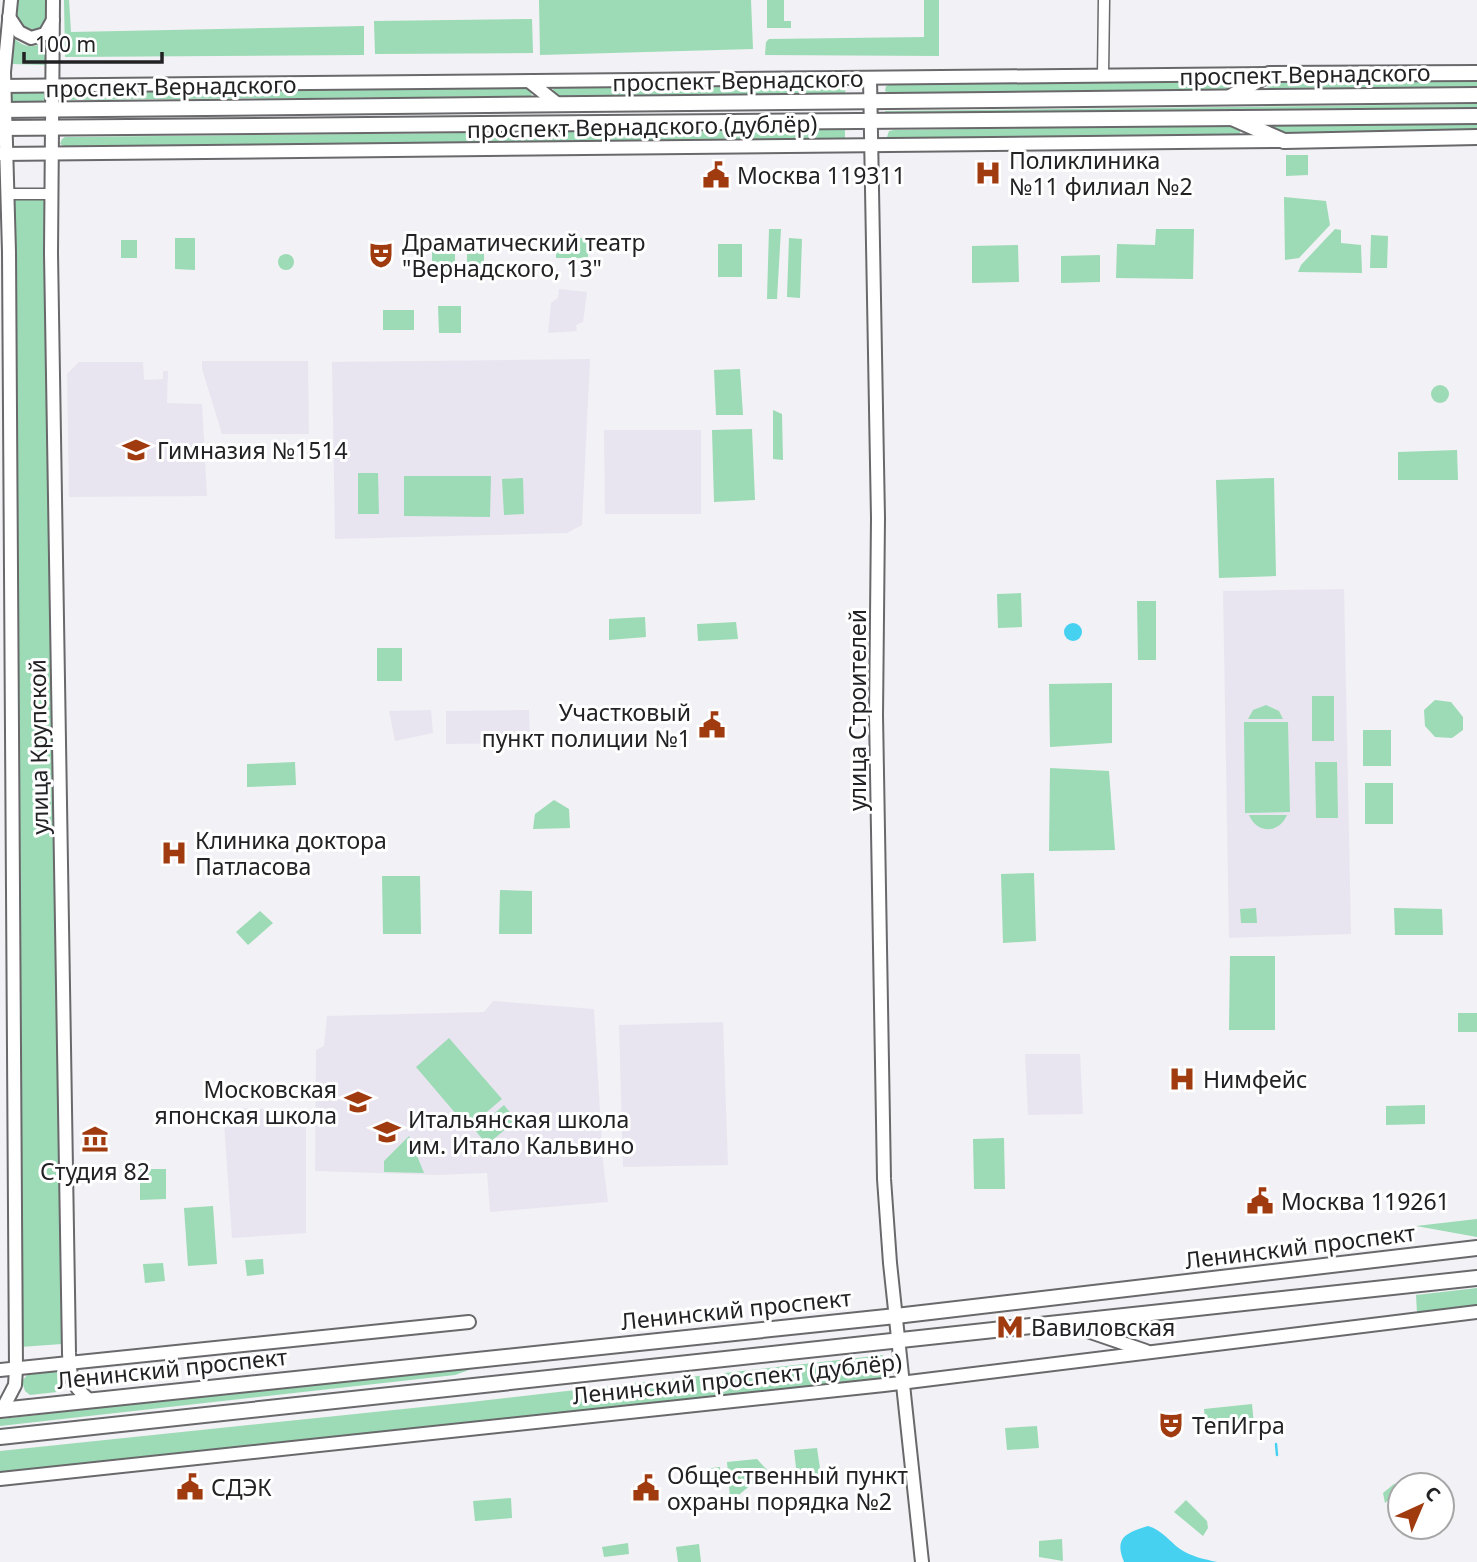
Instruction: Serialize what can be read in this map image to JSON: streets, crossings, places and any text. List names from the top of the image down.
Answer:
{
  "streets": {
    "main road": ["проспект Вернадского", "проспект Вернадского (дублёр)", "Ленинский проспект"],
    "street": ["улица Строителей", "улица Крупской", "Ленинский проспект (дублёр)"]
  },
  "crossings": [
    ["проспект Вернадского", "проспект Вернадского (дублёр)"],
    ["проспект Вернадского", "улица Строителей"],
    ["проспект Вернадского", "улица Крупской"],
    ["проспект Вернадского (дублёр)", "улица Строителей"],
    ["проспект Вернадского (дублёр)", "улица Крупской"],
    ["улица Строителей", "Ленинский проспект"],
    ["улица Строителей", "Ленинский проспект (дублёр)"],
    ["улица Крупской", "Ленинский проспект"]
  ],
  "places": {
    "hospital": ["Поликлиника №11 филиал №2", "Клиника доктора Патласова", "Нимфейс"],
    "public building": [
      "Москва 119311",
      "Участковый пункт полиции №1",
      "Москва 119261",
      "СДЭК",
      "Общественный пункт охраны порядка №2"
    ],
    "theatre": ["Драматический театр \"Вернадского, 13\"", "ТепИгра"],
    "school or university": ["Гимназия №1514", "Московская японская школа", "Итальянская школа им. Итало Кальвино"],
    "museum": ["Студия 82"],
    "metro station": ["Вавиловская"]
  },
  "scale_bar": "100 m",
  "north": "top right"
}
